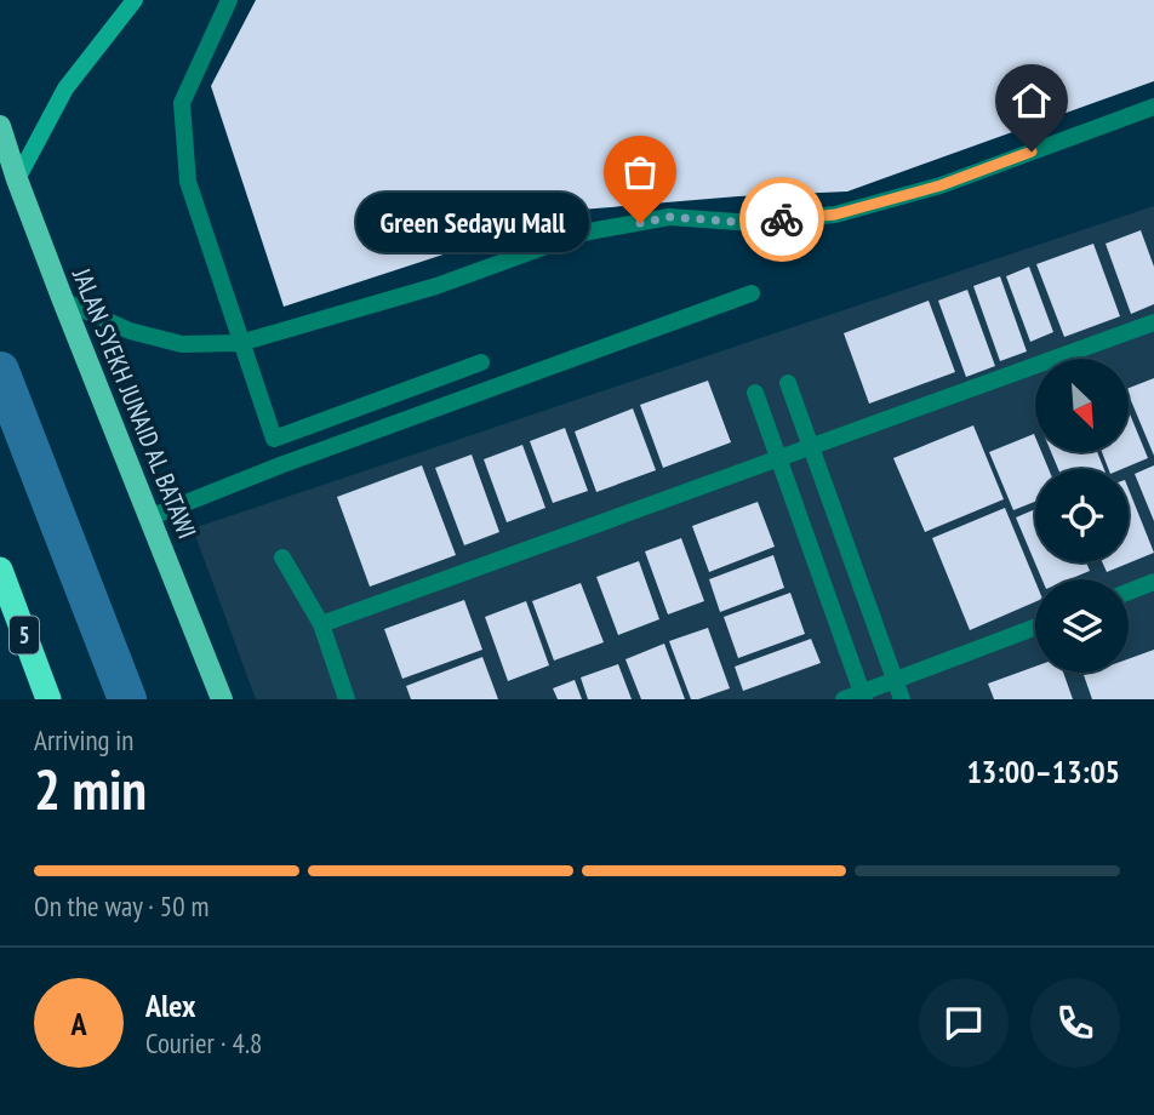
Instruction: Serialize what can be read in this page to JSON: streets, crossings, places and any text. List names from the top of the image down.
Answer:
{
  "streets": {
    "highway": ["5"],
    "main road": ["JALAN SYEKH JUNAID AL BATAWI"]
  },
  "places": ["Green Sedayu Mall"],
  "north": "bottom right",
  "page": {
    "bubble": "Green Sedayu Mall",
    "heading": ["2 min", "Arriving in", "13:00–13:05"],
    "panel": ["Alex", "Courier · 4.8"],
    "bar": "On the way · 50 m",
    "round": "A"
  }
}
